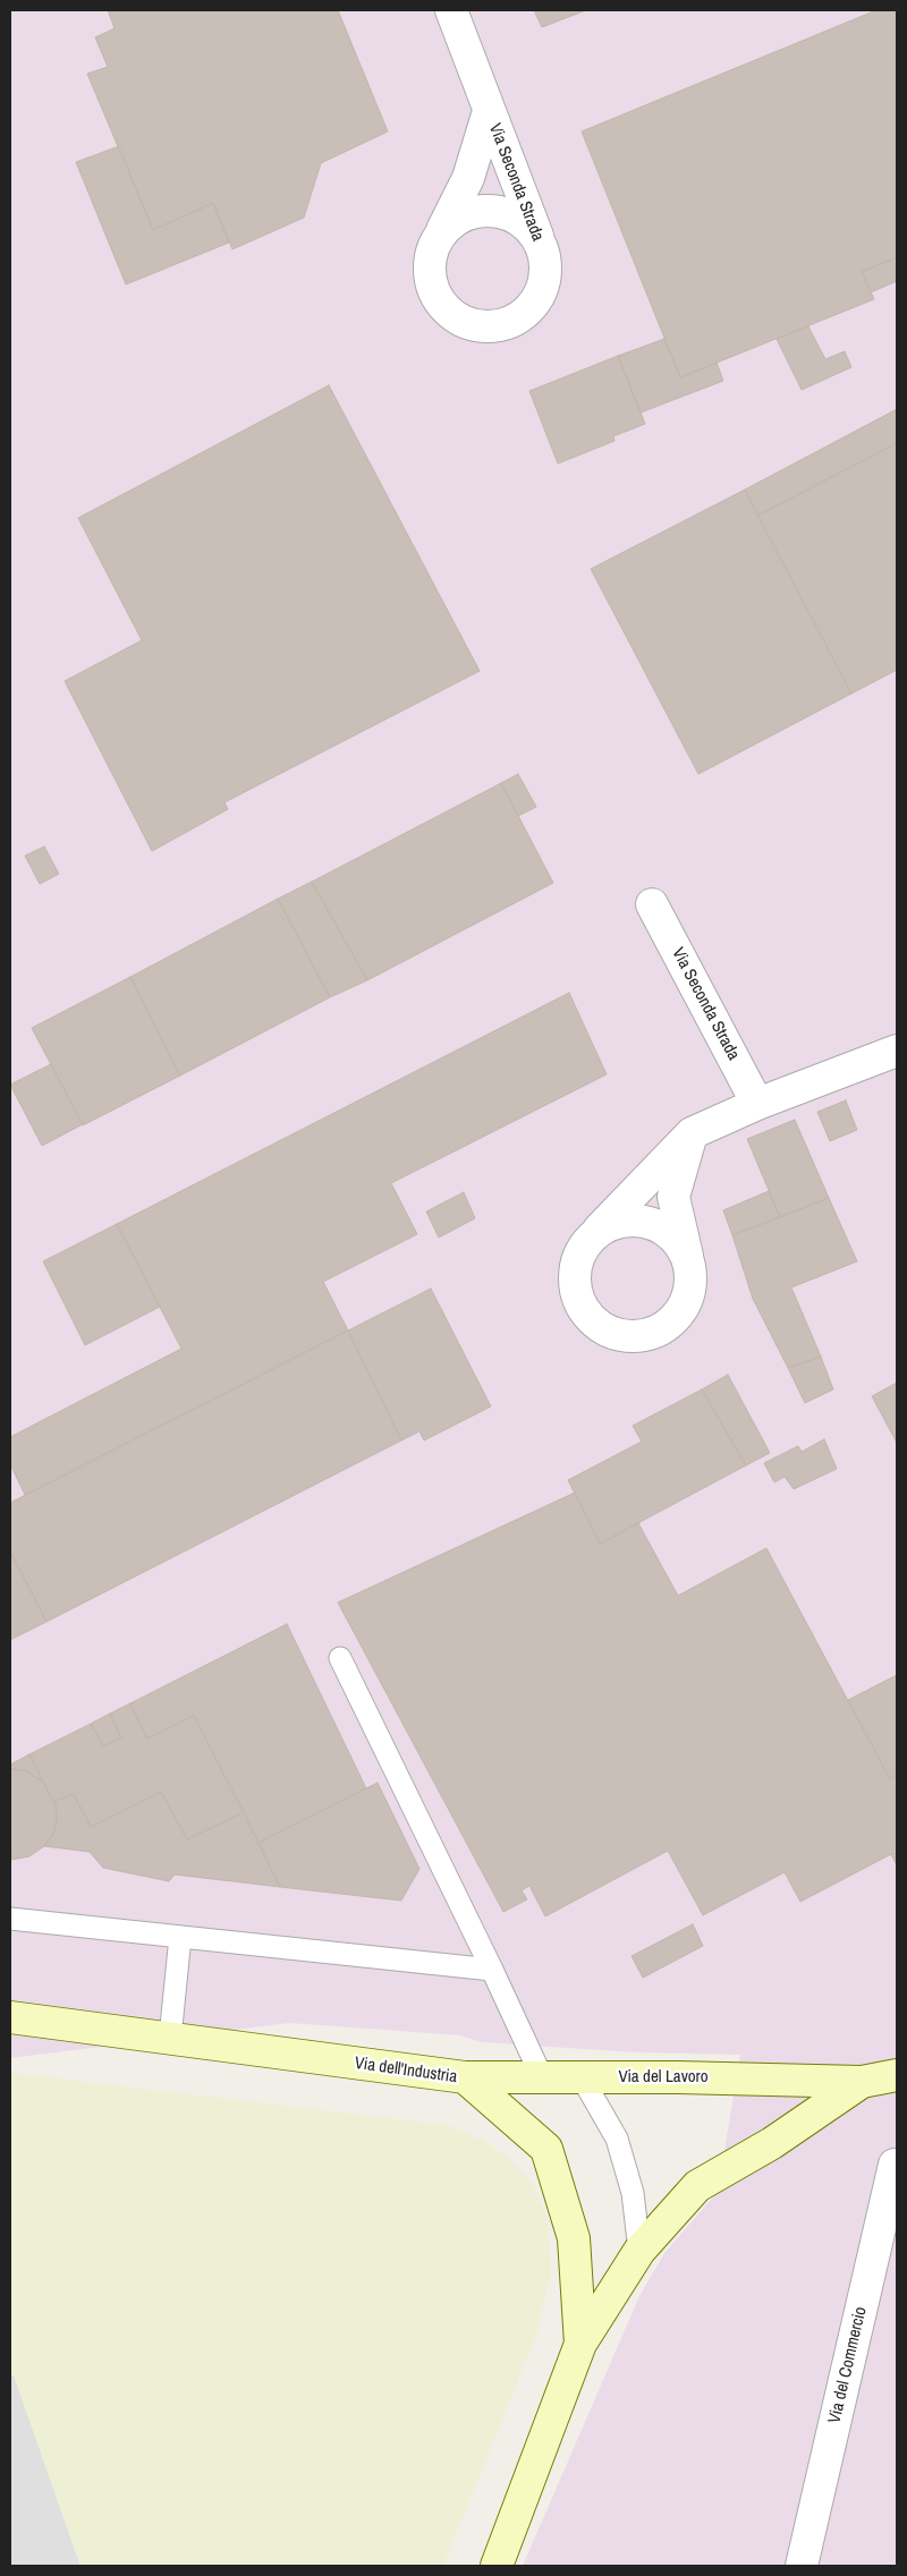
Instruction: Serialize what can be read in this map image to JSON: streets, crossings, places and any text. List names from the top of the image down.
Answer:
{
  "streets": {
    "main road": ["Via dell'Industria", "Via del Lavoro"],
    "street": ["Via Seconda Strada", "Via del Commercio"]
  },
  "crossings": [
    ["Via dell'Industria", "Via del Lavoro"]
  ]
}
